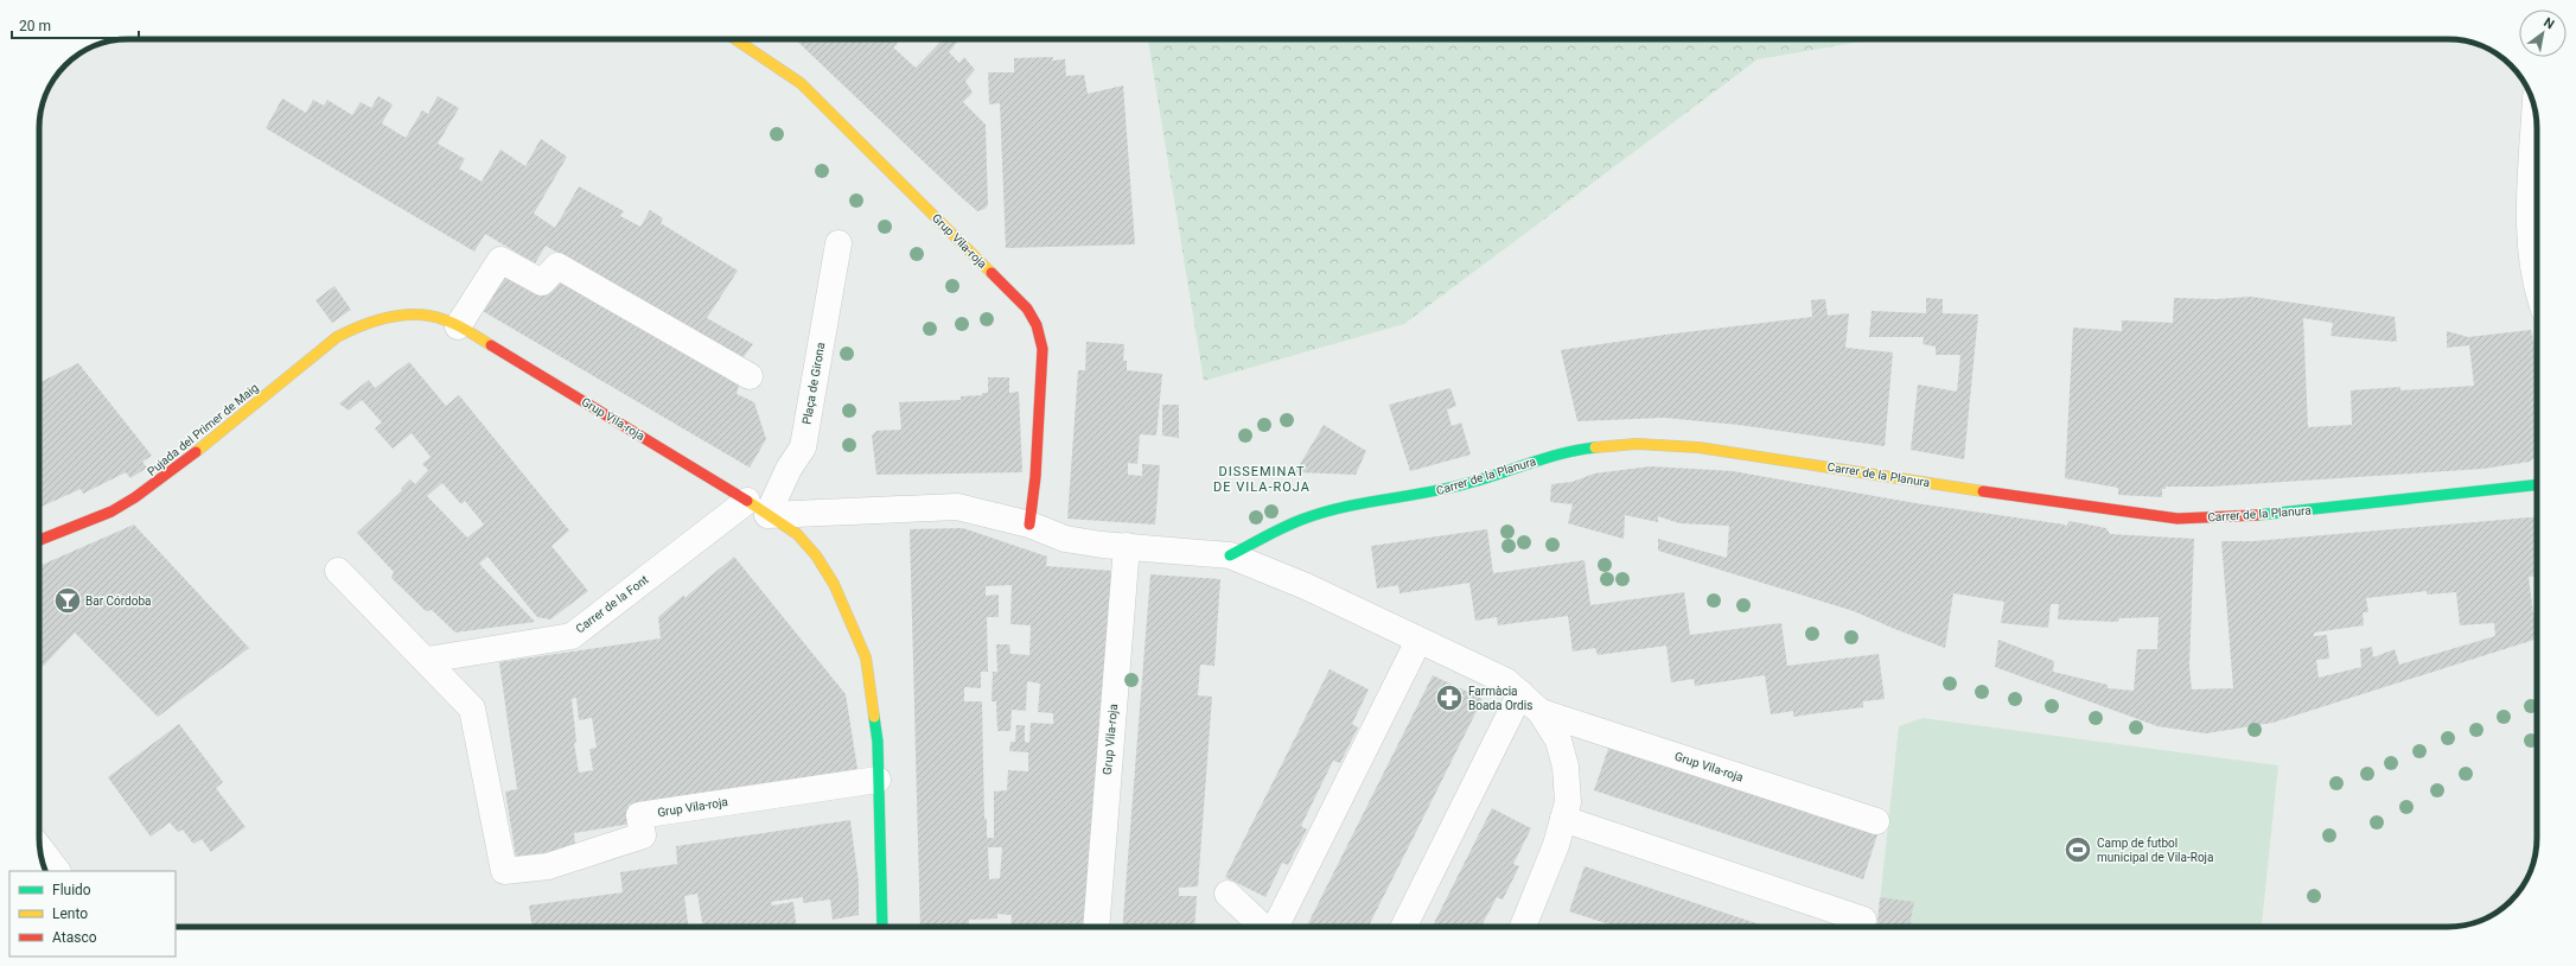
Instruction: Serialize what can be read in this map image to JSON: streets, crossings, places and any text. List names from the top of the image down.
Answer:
{
  "streets": {
    "street": [
      "Grup Vila-roja",
      "Plaça de Girona",
      "Pujada del Primer de Maig",
      "Carrer de la Planura",
      "Carrer de la Font"
    ]
  },
  "crossings": [
    ["Grup Vila-roja", "Plaça de Girona"],
    ["Grup Vila-roja", "Pujada del Primer de Maig"],
    ["Grup Vila-roja", "Carrer de la Planura"],
    ["Grup Vila-roja", "Carrer de la Font"]
  ],
  "districts": ["DISSEMINAT DE VILA-ROJA"],
  "places": {
    "bar": ["Bar Córdoba"],
    "pharmacy": ["Farmàcia Boada Ordis"],
    "sports": ["Camp de futbol municipal de Vila-Roja"]
  },
  "legend": ["Fluido", "Lento", "Atasco"],
  "scale_bar": "20 m",
  "north": "top right"
}
